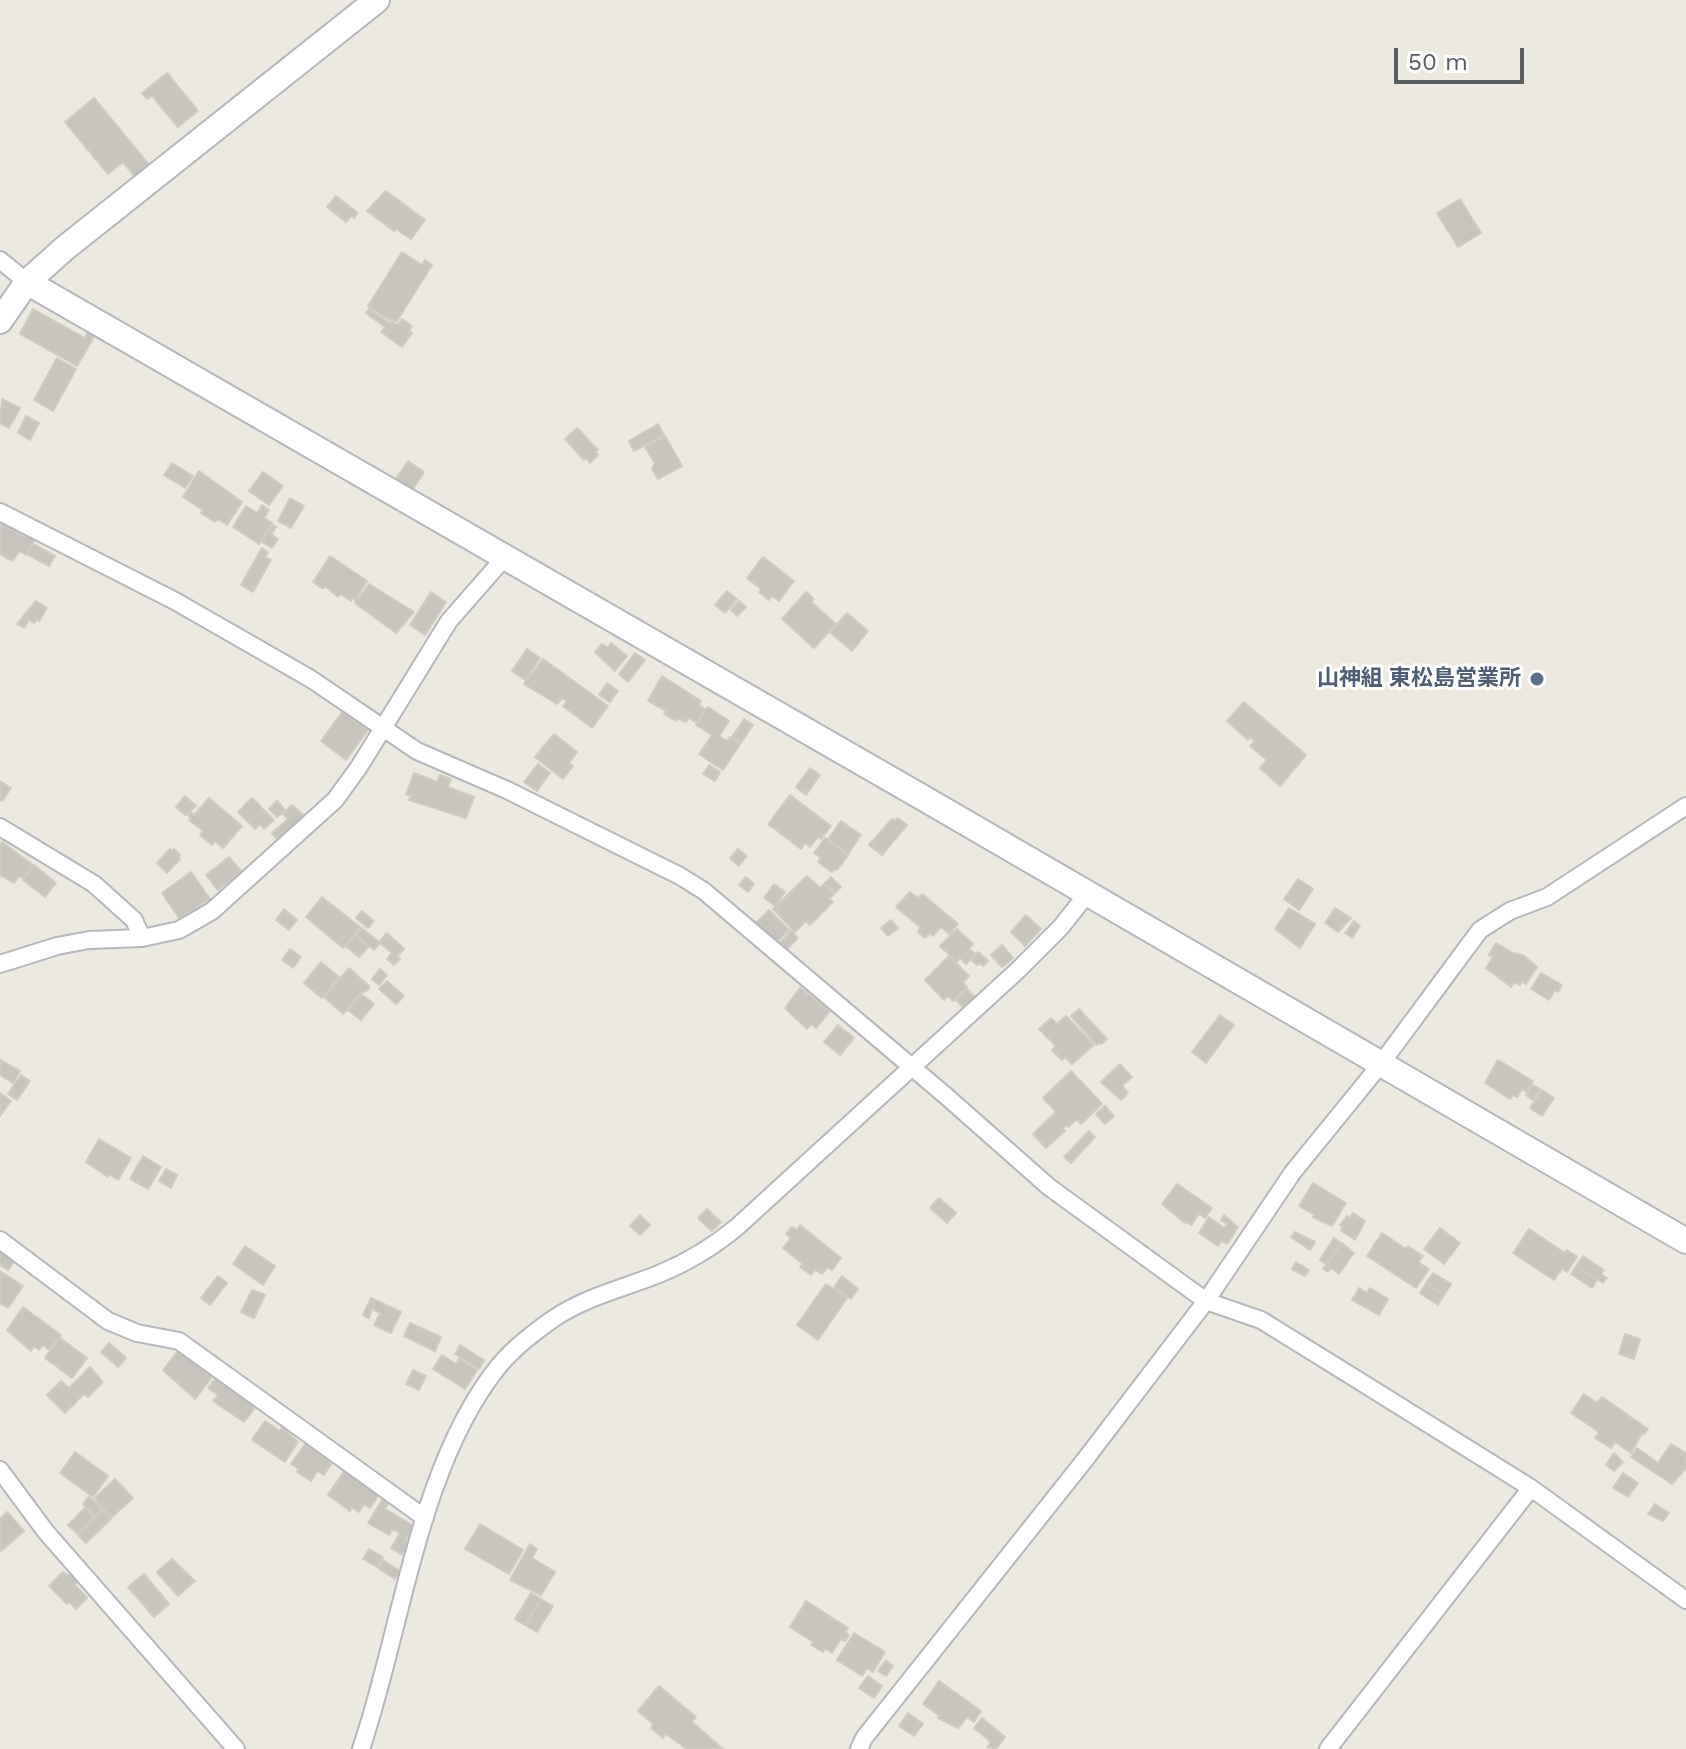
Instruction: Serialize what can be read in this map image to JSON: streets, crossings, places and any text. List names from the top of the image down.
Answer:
{
  "places": ["山神組 東松島営業所"],
  "scale_bar": "50 m"
}
